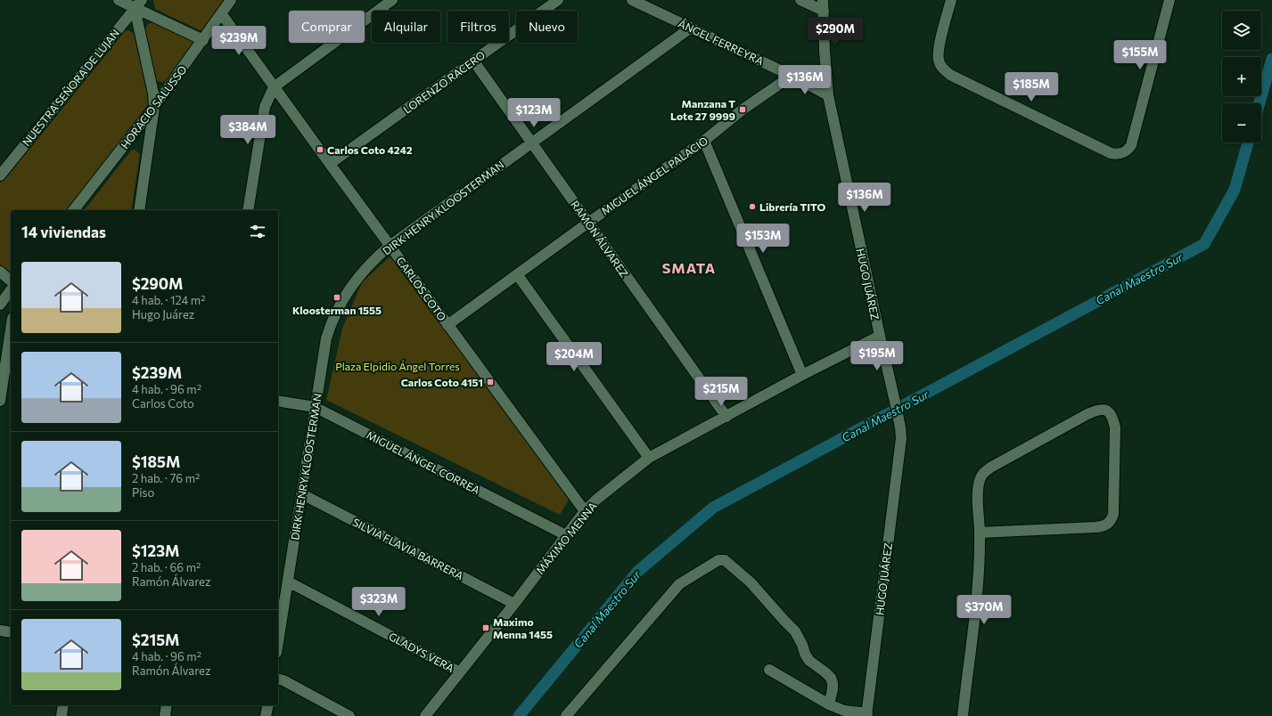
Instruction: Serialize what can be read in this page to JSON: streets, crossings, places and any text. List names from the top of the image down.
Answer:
{
  "streets": {
    "street": [
      "ÁNGEL FERREYRA",
      "LORENZO RACERO",
      "NUESTRA SEÑORA DE LUJAN",
      "HORACIO SALUSSO",
      "MIGUEL ÁNGEL PALACIO",
      "DIRK HENRY KLOOSTERMAN",
      "RAMÓN ÁLVAREZ",
      "HUGO JUÁREZ",
      "CARLOS COTO",
      "MIGUEL ÁNGEL CORREA",
      "MÁXIMO MENNA",
      "SILVIA FLAVIA BARRERA",
      "GLADYS VERA"
    ]
  },
  "crossings": [
    ["ÁNGEL FERREYRA", "MIGUEL ÁNGEL PALACIO"],
    ["ÁNGEL FERREYRA", "DIRK HENRY KLOOSTERMAN"],
    ["ÁNGEL FERREYRA", "HUGO JUÁREZ"],
    ["LORENZO RACERO", "RAMÓN ÁLVAREZ"],
    ["LORENZO RACERO", "CARLOS COTO"],
    ["HORACIO SALUSSO", "CARLOS COTO"],
    ["MIGUEL ÁNGEL PALACIO", "RAMÓN ÁLVAREZ"],
    ["MIGUEL ÁNGEL PALACIO", "CARLOS COTO"],
    ["DIRK HENRY KLOOSTERMAN", "RAMÓN ÁLVAREZ"],
    ["DIRK HENRY KLOOSTERMAN", "CARLOS COTO"],
    ["DIRK HENRY KLOOSTERMAN", "MIGUEL ÁNGEL CORREA"],
    ["DIRK HENRY KLOOSTERMAN", "SILVIA FLAVIA BARRERA"],
    ["DIRK HENRY KLOOSTERMAN", "GLADYS VERA"],
    ["RAMÓN ÁLVAREZ", "MÁXIMO MENNA"],
    ["HUGO JUÁREZ", "MÁXIMO MENNA"],
    ["CARLOS COTO", "MÁXIMO MENNA"],
    ["MIGUEL ÁNGEL CORREA", "MÁXIMO MENNA"],
    ["MÁXIMO MENNA", "SILVIA FLAVIA BARRERA"],
    ["MÁXIMO MENNA", "GLADYS VERA"]
  ],
  "districts": ["SMATA"],
  "water": ["Canal Maestro Sur"],
  "parks": ["Plaza Elpidio Ángel Torres"],
  "places": {
    "transit": [
      "Manzana T Lote 27 9999",
      "Carlos Coto 4242",
      "Kloosterman 1555",
      "Carlos Coto 4151",
      "Maximo Menna 1455"
    ],
    "other": ["Librería TITO"]
  },
  "page": {
    "map_buttons": ["+", "−"],
    "chip": [
      "Comprar",
      "Alquilar",
      "Filtros",
      "Nuevo"
    ],
    "price": [
      "$290M",
      "$239M",
      "$155M",
      "$136M",
      "$185M",
      "$123M",
      "$384M",
      "$136M",
      "$153M",
      "$195M",
      "$204M",
      "$215M",
      "$323M",
      "$370M"
    ],
    "heading": "14 viviendas",
    "list": [
      {
        "name": "$290M",
        "note": "4 hab. · 124 m² · Hugo Juárez"
      },
      {
        "name": "$239M",
        "note": "4 hab. · 96 m² · Carlos Coto"
      },
      {
        "name": "$185M",
        "note": "2 hab. · 76 m² · Piso"
      },
      {
        "name": "$123M",
        "note": "2 hab. · 66 m² · Ramón Álvarez"
      },
      {
        "name": "$215M",
        "note": "4 hab. · 96 m² · Ramón Álvarez"
      }
    ]
  }
}
